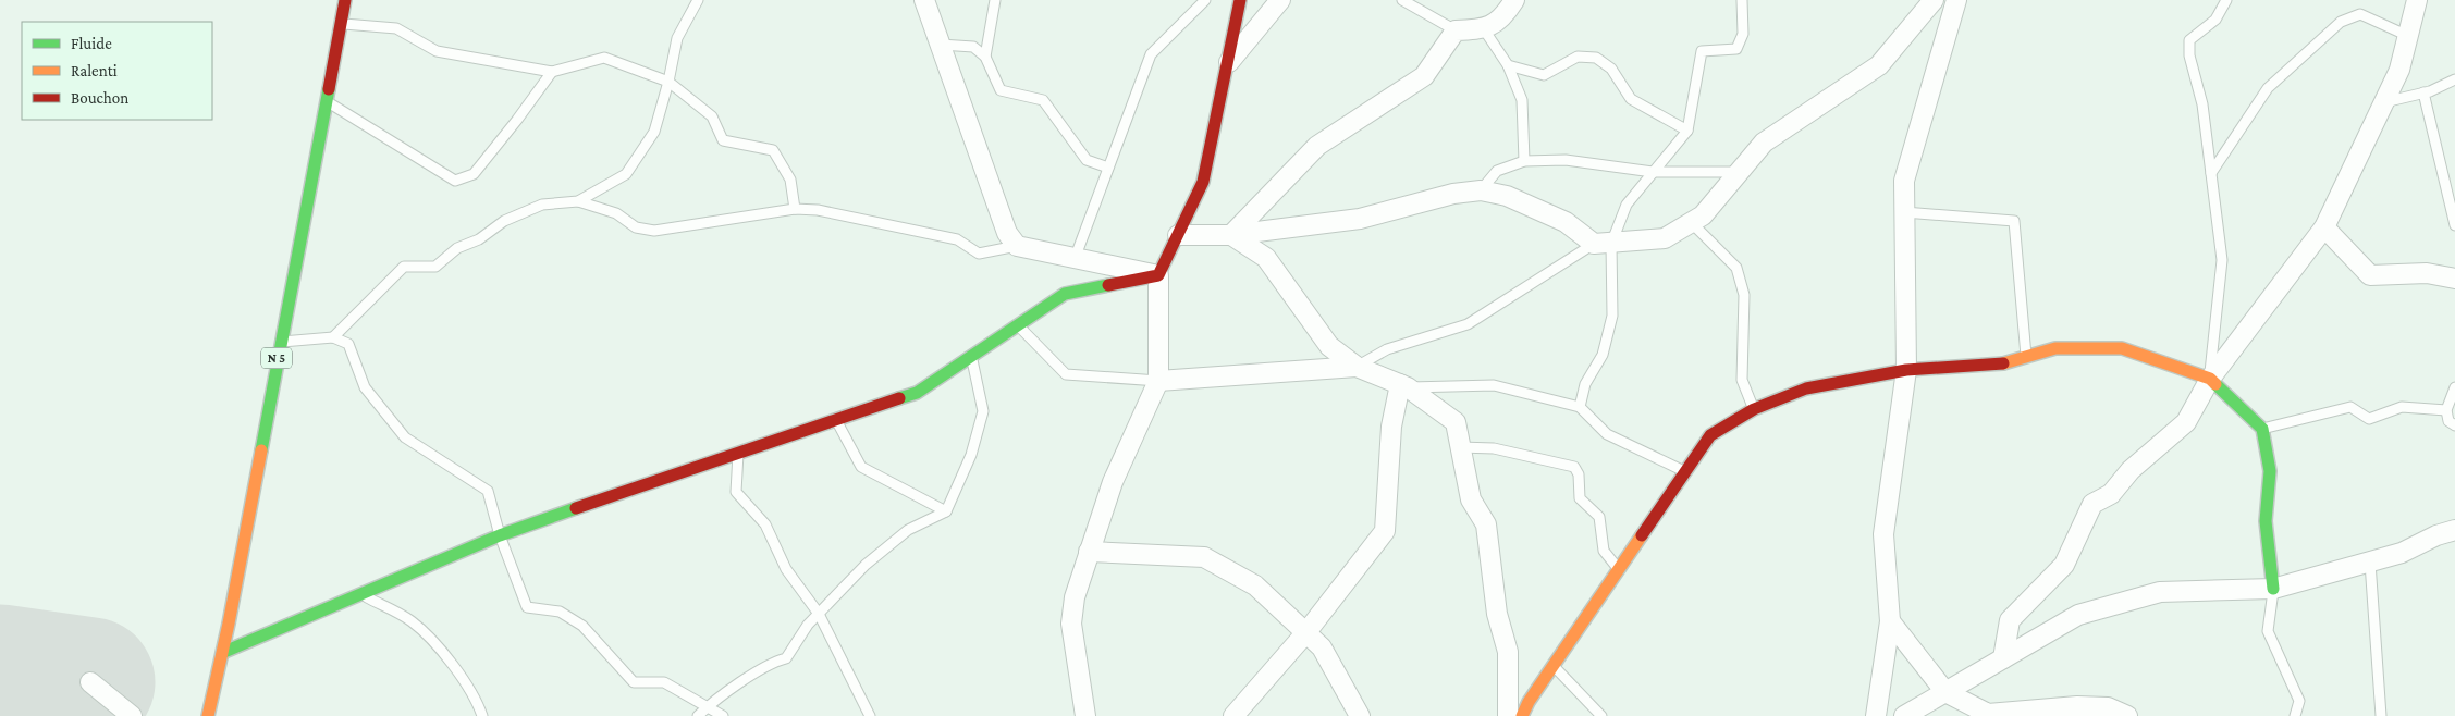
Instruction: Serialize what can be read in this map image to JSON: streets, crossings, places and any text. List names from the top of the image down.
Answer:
{
  "streets": {
    "main road": ["N 5"]
  },
  "legend": ["Fluide", "Ralenti", "Bouchon"]
}
